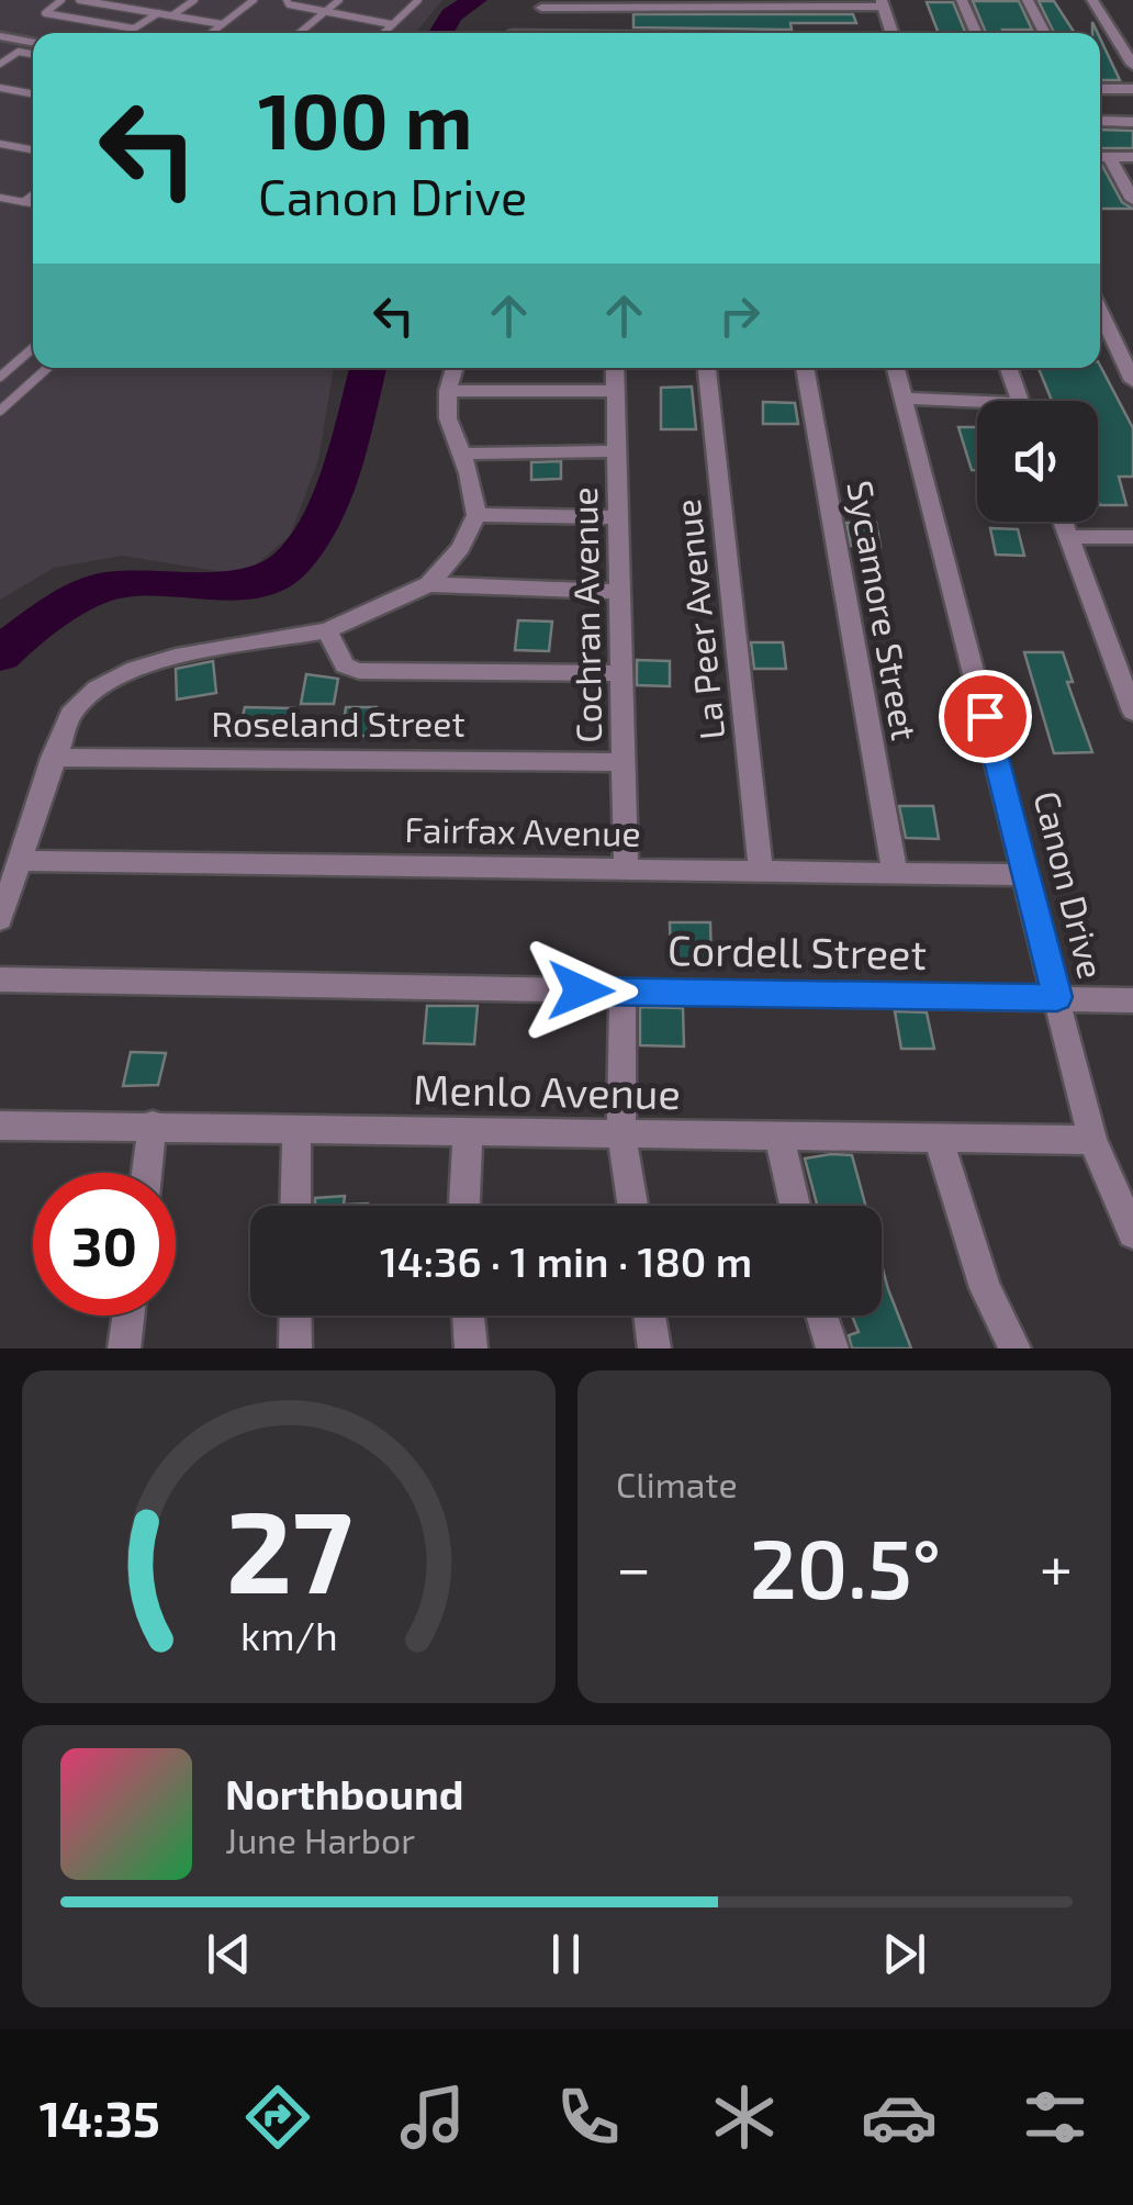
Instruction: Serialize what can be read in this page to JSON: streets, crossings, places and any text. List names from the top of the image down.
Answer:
{
  "streets": {
    "street": [
      "Sycamore Street",
      "Cochran Avenue",
      "La Peer Avenue",
      "Roseland Street",
      "Fairfax Avenue",
      "Canon Drive",
      "Cordell Street",
      "Menlo Avenue"
    ]
  },
  "crossings": [
    ["Sycamore Street", "Fairfax Avenue"],
    ["Cochran Avenue", "Roseland Street"],
    ["Cochran Avenue", "Fairfax Avenue"],
    ["La Peer Avenue", "Fairfax Avenue"],
    ["Fairfax Avenue", "Canon Drive"],
    ["Canon Drive", "Cordell Street"],
    ["Canon Drive", "Menlo Avenue"]
  ],
  "page": {
    "turn": ["100 m", "Canon Drive"],
    "limit": "30",
    "trip": "14:36 · 1 min · 180 m",
    "tile": "Climate",
    "heat": ["−", "20.5°", "+"],
    "song": ["Northbound", "June Harbor"],
    "tabs": "14:35",
    "gauge": ["27", "km/h"]
  }
}
